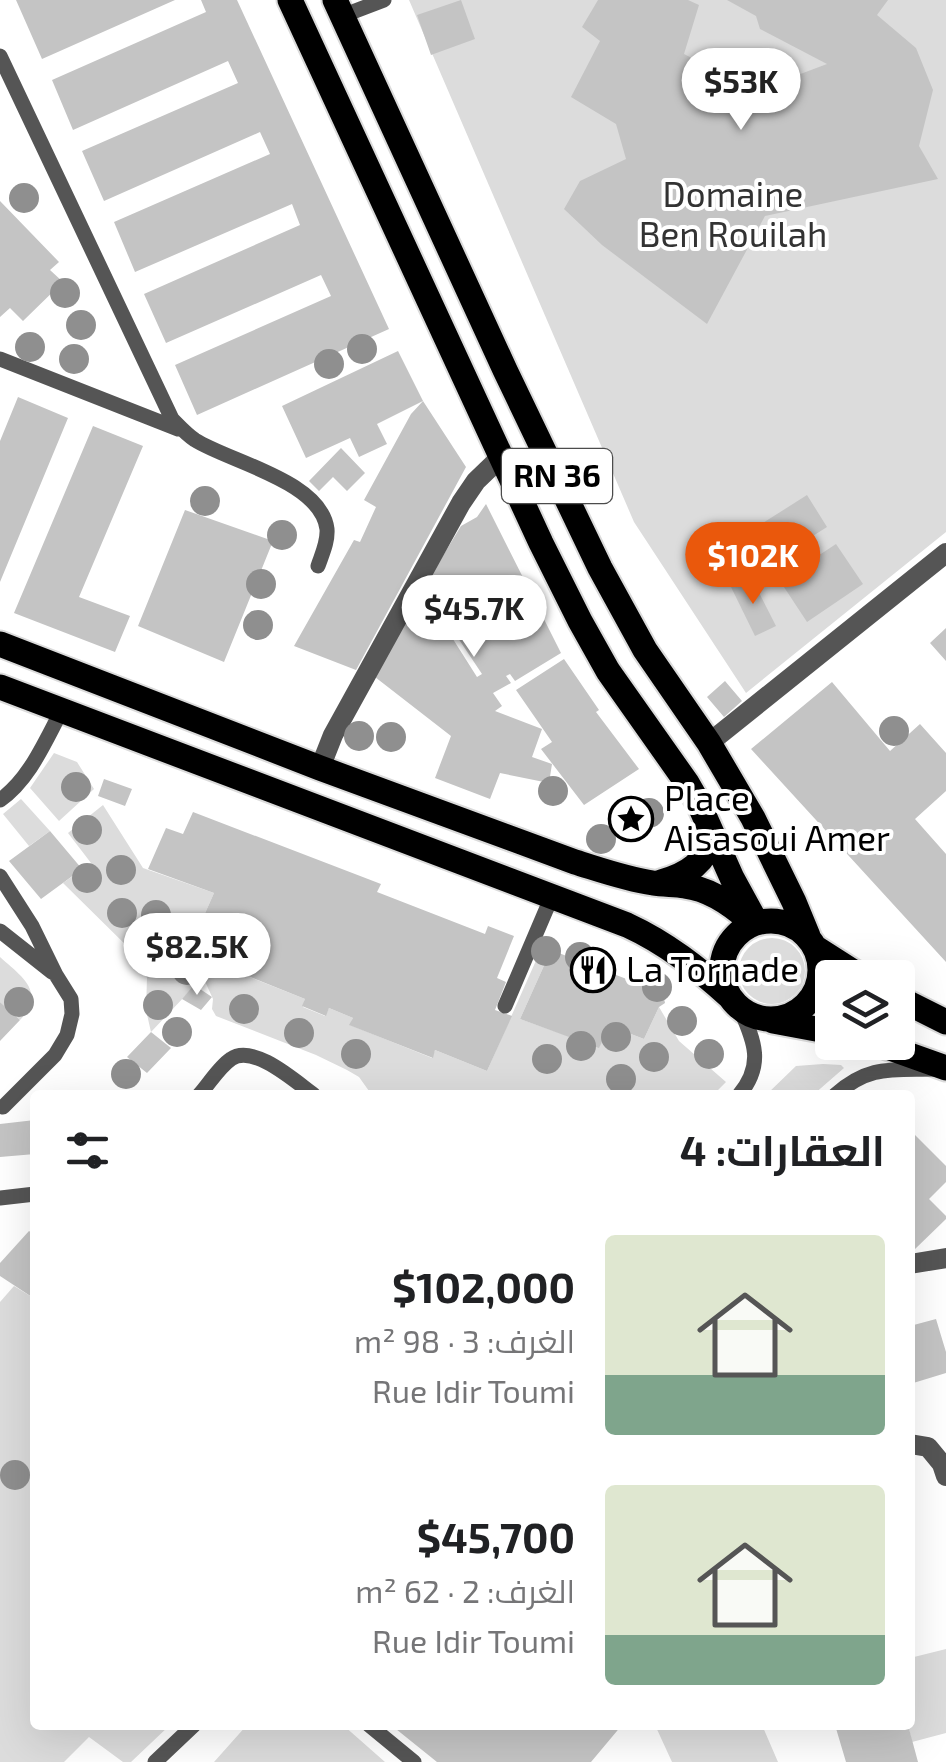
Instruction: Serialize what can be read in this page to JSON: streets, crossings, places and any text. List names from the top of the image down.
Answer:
{
  "streets": {
    "main road": ["RN 36"]
  },
  "parks": ["Domaine Ben Rouilah"],
  "places": {
    "place": ["Place Aisasoui Amer"],
    "restaurant": ["La Tornade"]
  },
  "page": {
    "price": [
      "$53K",
      "$102K",
      "$45.7K",
      "$82.5K"
    ],
    "heading": "العقارات: 4",
    "list": [
      {
        "name": "$102,000",
        "note": "الغرف: 3 · 98 m² · Rue Idir Toumi"
      },
      {
        "name": "$45,700",
        "note": "الغرف: 2 · 62 m² · Rue Idir Toumi"
      }
    ]
  }
}
